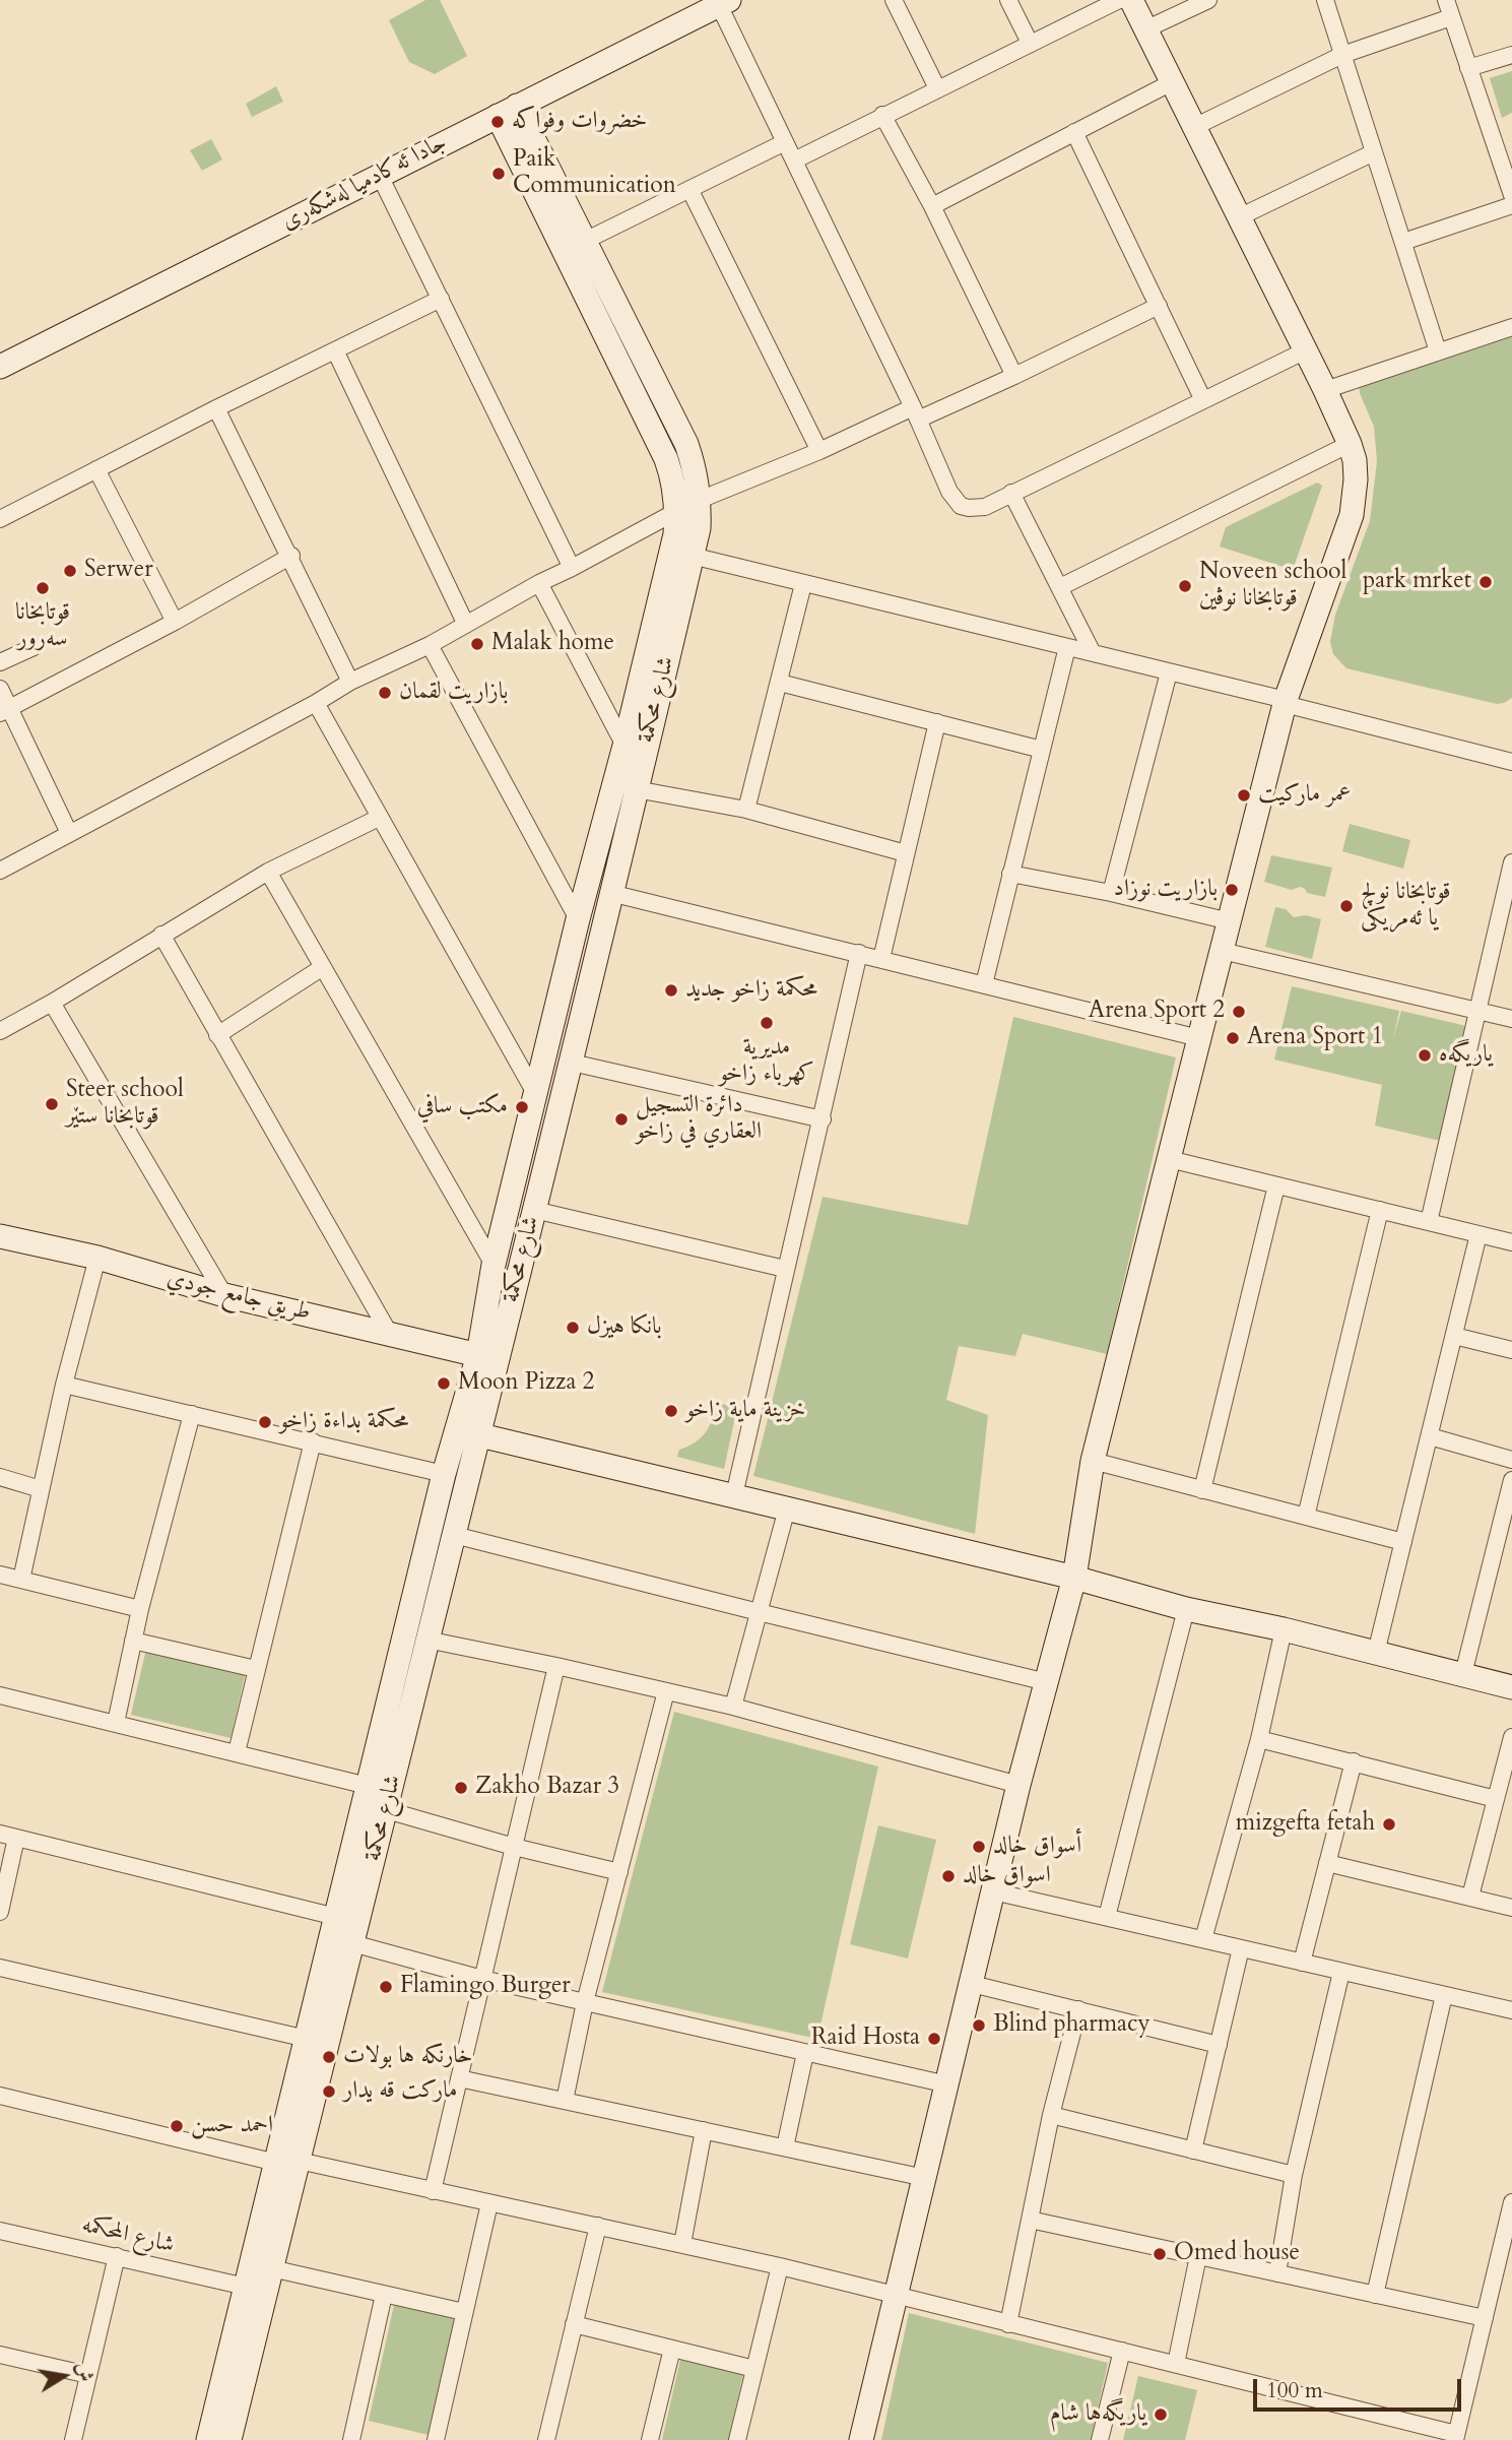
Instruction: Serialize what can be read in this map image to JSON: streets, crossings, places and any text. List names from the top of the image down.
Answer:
{
  "streets": {
    "main road": ["جادا ئه‌كادميا له‌شكه‌رى", "شارع محكمة", "طريق جامع جودي"],
    "street": ["شارع المحكمه"]
  },
  "crossings": [
    ["جادا ئه‌كادميا له‌شكه‌رى", "شارع محكمة"],
    ["شارع محكمة", "طريق جامع جودي"],
    ["شارع محكمة", "شارع المحكمه"]
  ],
  "places": [
    "خضروات وفواكه",
    "Paik Communication",
    "Serwer",
    "park mrket",
    "Noveen school قوتابخانا نوڤين",
    "قوتابخانا سه‌رور",
    "Malak home",
    "بازاريت لقمان",
    "عمر ماركيت",
    "بازاريت نوزاد",
    "قوتابخانا نولچ يا ئەمريكى",
    "محكمة زاخو جديد",
    "Arena Sport 2",
    "مديرية كهرباء زاخو",
    "Arena Sport 1",
    "یاریگه‌ه",
    "Steer school قوتابخانا ستێر",
    "مكتب سافي",
    "دائرة التسجيل العقاري في زاخو",
    "بانکا هیزل",
    "Moon Pizza 2",
    "خزينة ماية زاخو",
    "محكمة بداءة زاخو",
    "Zakho Bazar 3",
    "mizgefta fetah",
    "أسواق خالد",
    "اسواق خالد",
    "Flamingo Burger",
    "Blind pharmacy",
    "Raid Hosta",
    "خارنكه ها بولات",
    "ماركت قه يدار",
    "احمد حسن",
    "Omed house",
    "ياريگه‌ها شام"
  ],
  "scale_bar": "100 m",
  "north": "right"
}
